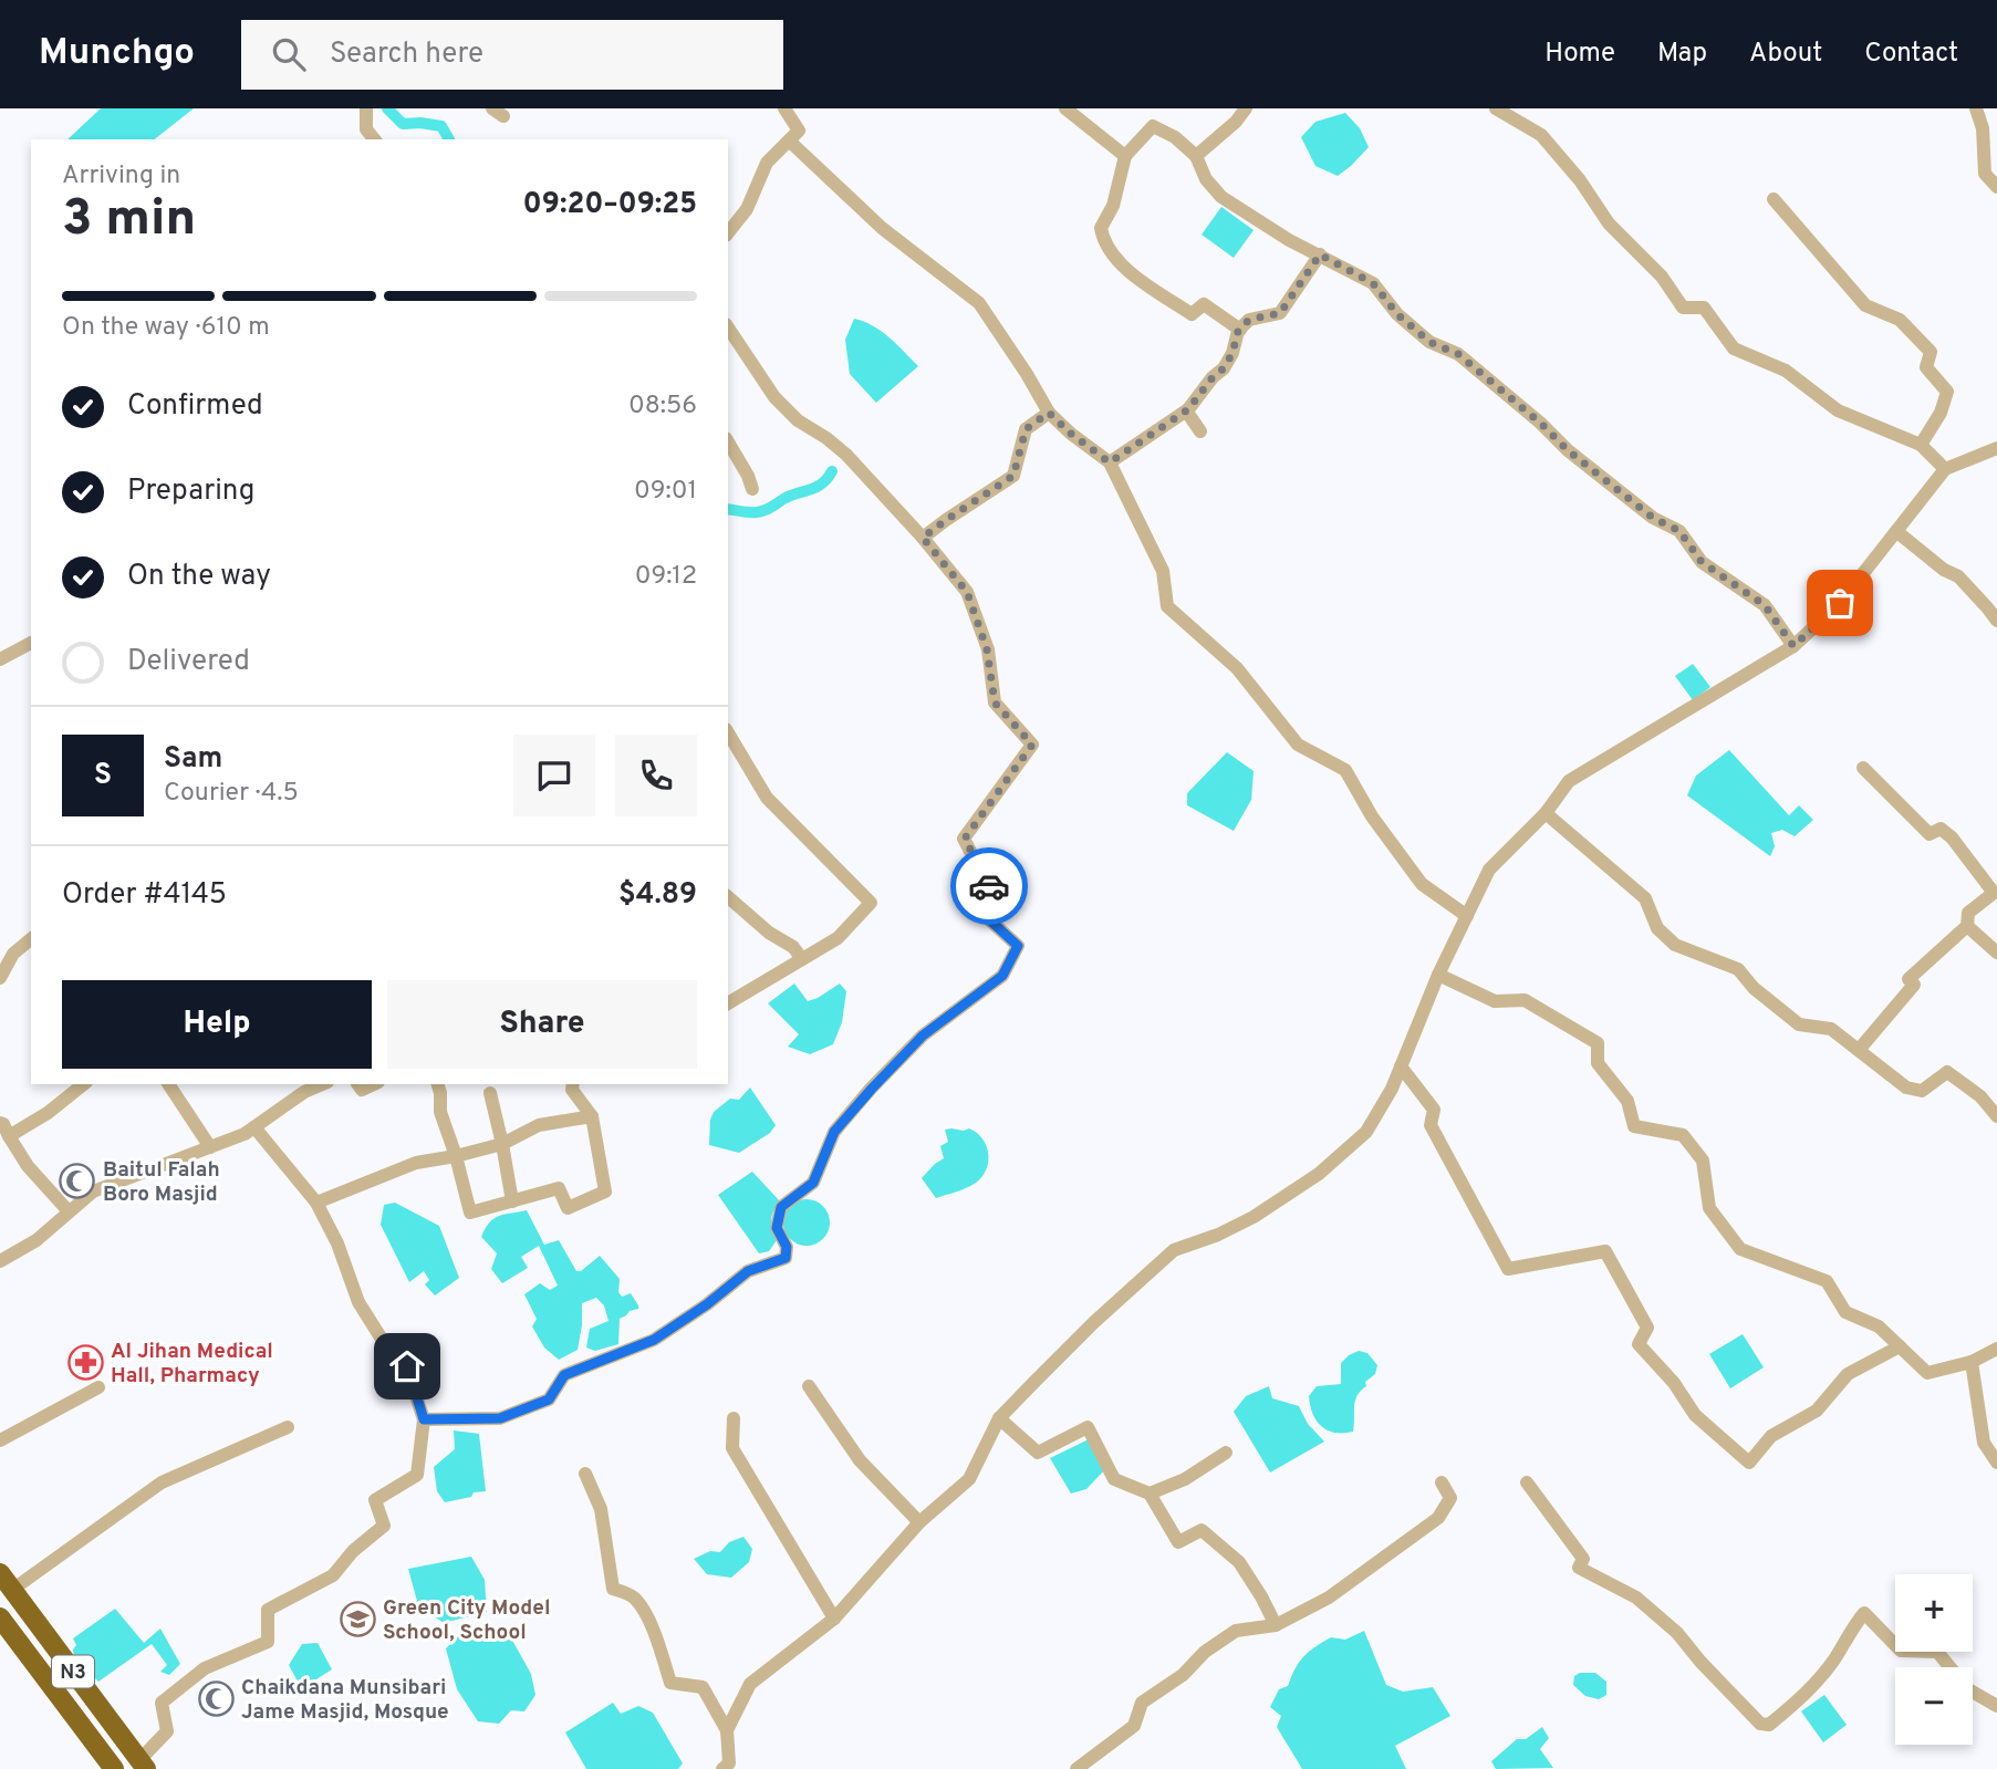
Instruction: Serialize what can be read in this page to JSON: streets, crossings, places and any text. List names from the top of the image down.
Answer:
{
  "streets": {
    "highway": ["N3"]
  },
  "places": {
    "mosque": ["Baitul Falah Boro Masjid", "Chaikdana Munsibari Jame Masjid, Mosque"],
    "pharmacy": ["Al Jihan Medical Hall, Pharmacy"],
    "school or university": ["Green City Model School, School"]
  },
  "page": {
    "header": "Munchgo",
    "search": "Search here",
    "nav": [
      "Home",
      "Map",
      "About",
      "Contact"
    ],
    "heading": ["3 min", "Arriving in", "09:20–09:25"],
    "panel": [
      "Sam",
      "Courier · 4.5",
      "Order #4145",
      "$4.89"
    ],
    "bar": "On the way · 610 m",
    "list": [
      ["Confirmed", "08:56"],
      ["Preparing", "09:01"],
      ["On the way", "09:12"],
      "Delivered"
    ],
    "round": "S",
    "buttons": ["Help", "Share"],
    "map_buttons": ["+", "−"]
  }
}
